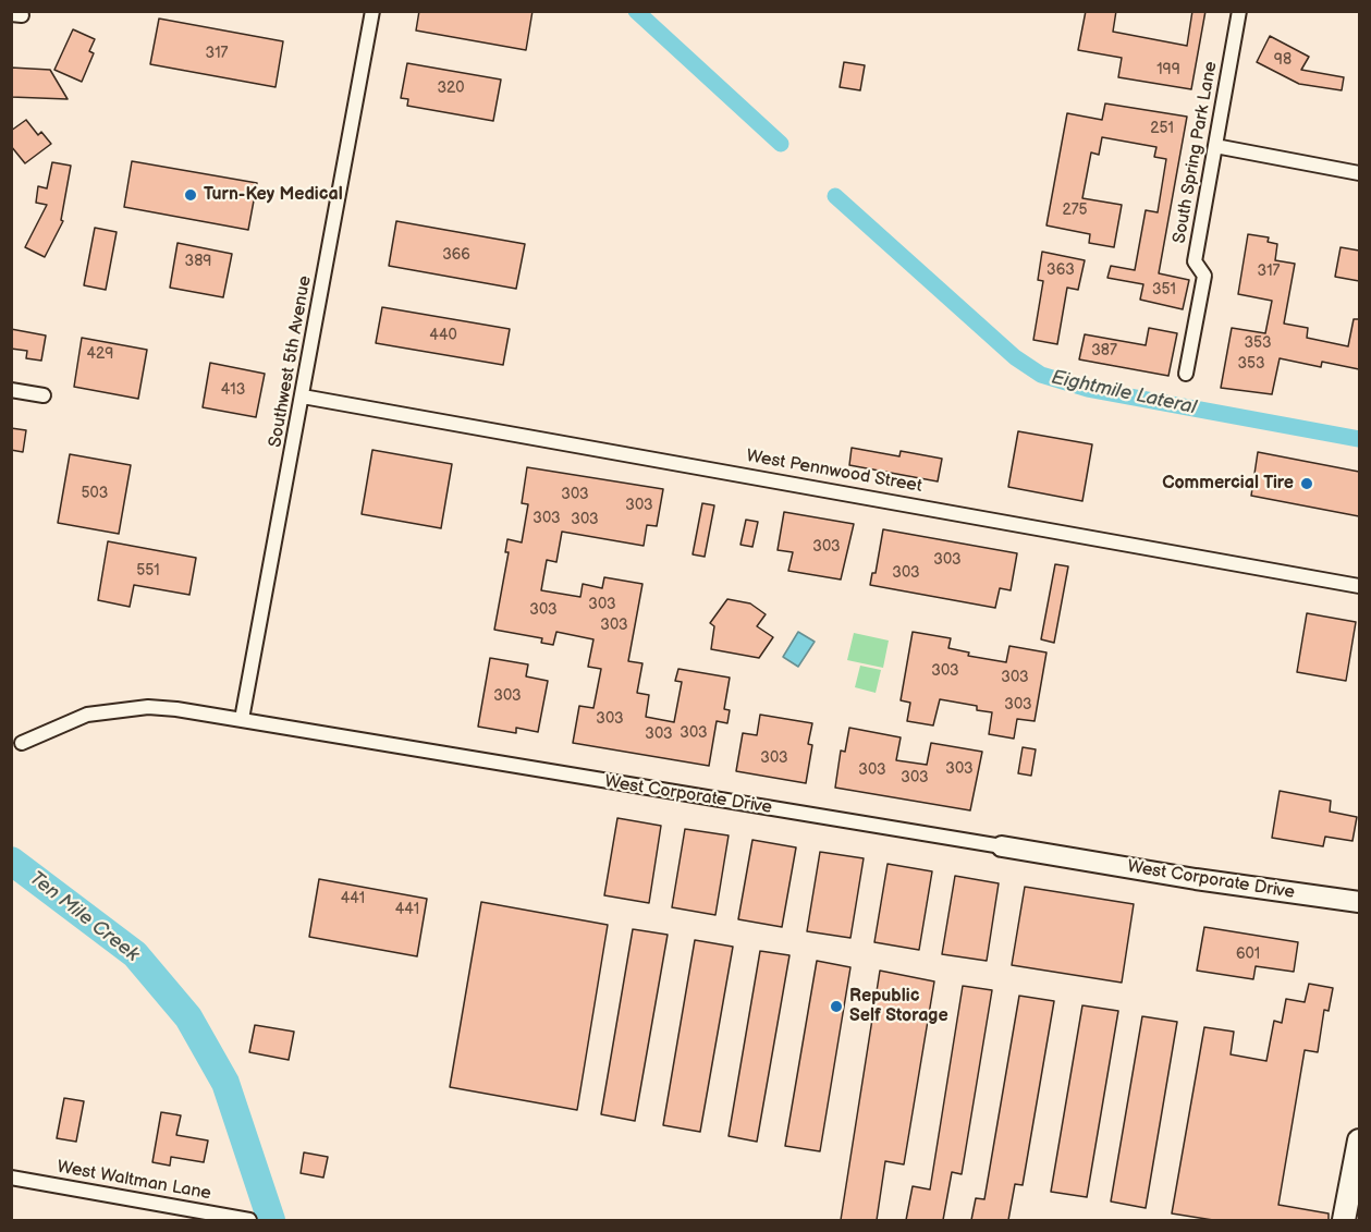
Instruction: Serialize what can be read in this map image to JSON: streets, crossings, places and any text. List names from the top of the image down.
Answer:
{
  "streets": {
    "street": [
      "South Spring Park Lane",
      "Southwest 5th Avenue",
      "West Pennwood Street",
      "West Corporate Drive",
      "West Waltman Lane"
    ]
  },
  "crossings": [
    ["Southwest 5th Avenue", "West Pennwood Street"],
    ["Southwest 5th Avenue", "West Corporate Drive"]
  ],
  "water": ["Eightmile Lateral", "Ten Mile Creek"],
  "places": ["Turn-Key Medical", "Commercial Tire", "Republic Self Storage"],
  "house_numbers": [
    "317",
    "98",
    "199",
    "320",
    "251",
    "275",
    "366",
    "389",
    "363",
    "317",
    "351",
    "440",
    "353",
    "387",
    "429",
    "353",
    "413",
    "503",
    "303",
    "303",
    "303",
    "303",
    "303",
    "303",
    "551",
    "303",
    "303",
    "303",
    "303",
    "303",
    "303",
    "303",
    "303",
    "303",
    "303",
    "303",
    "303",
    "303",
    "303",
    "303",
    "441",
    "441",
    "601"
  ]
}
